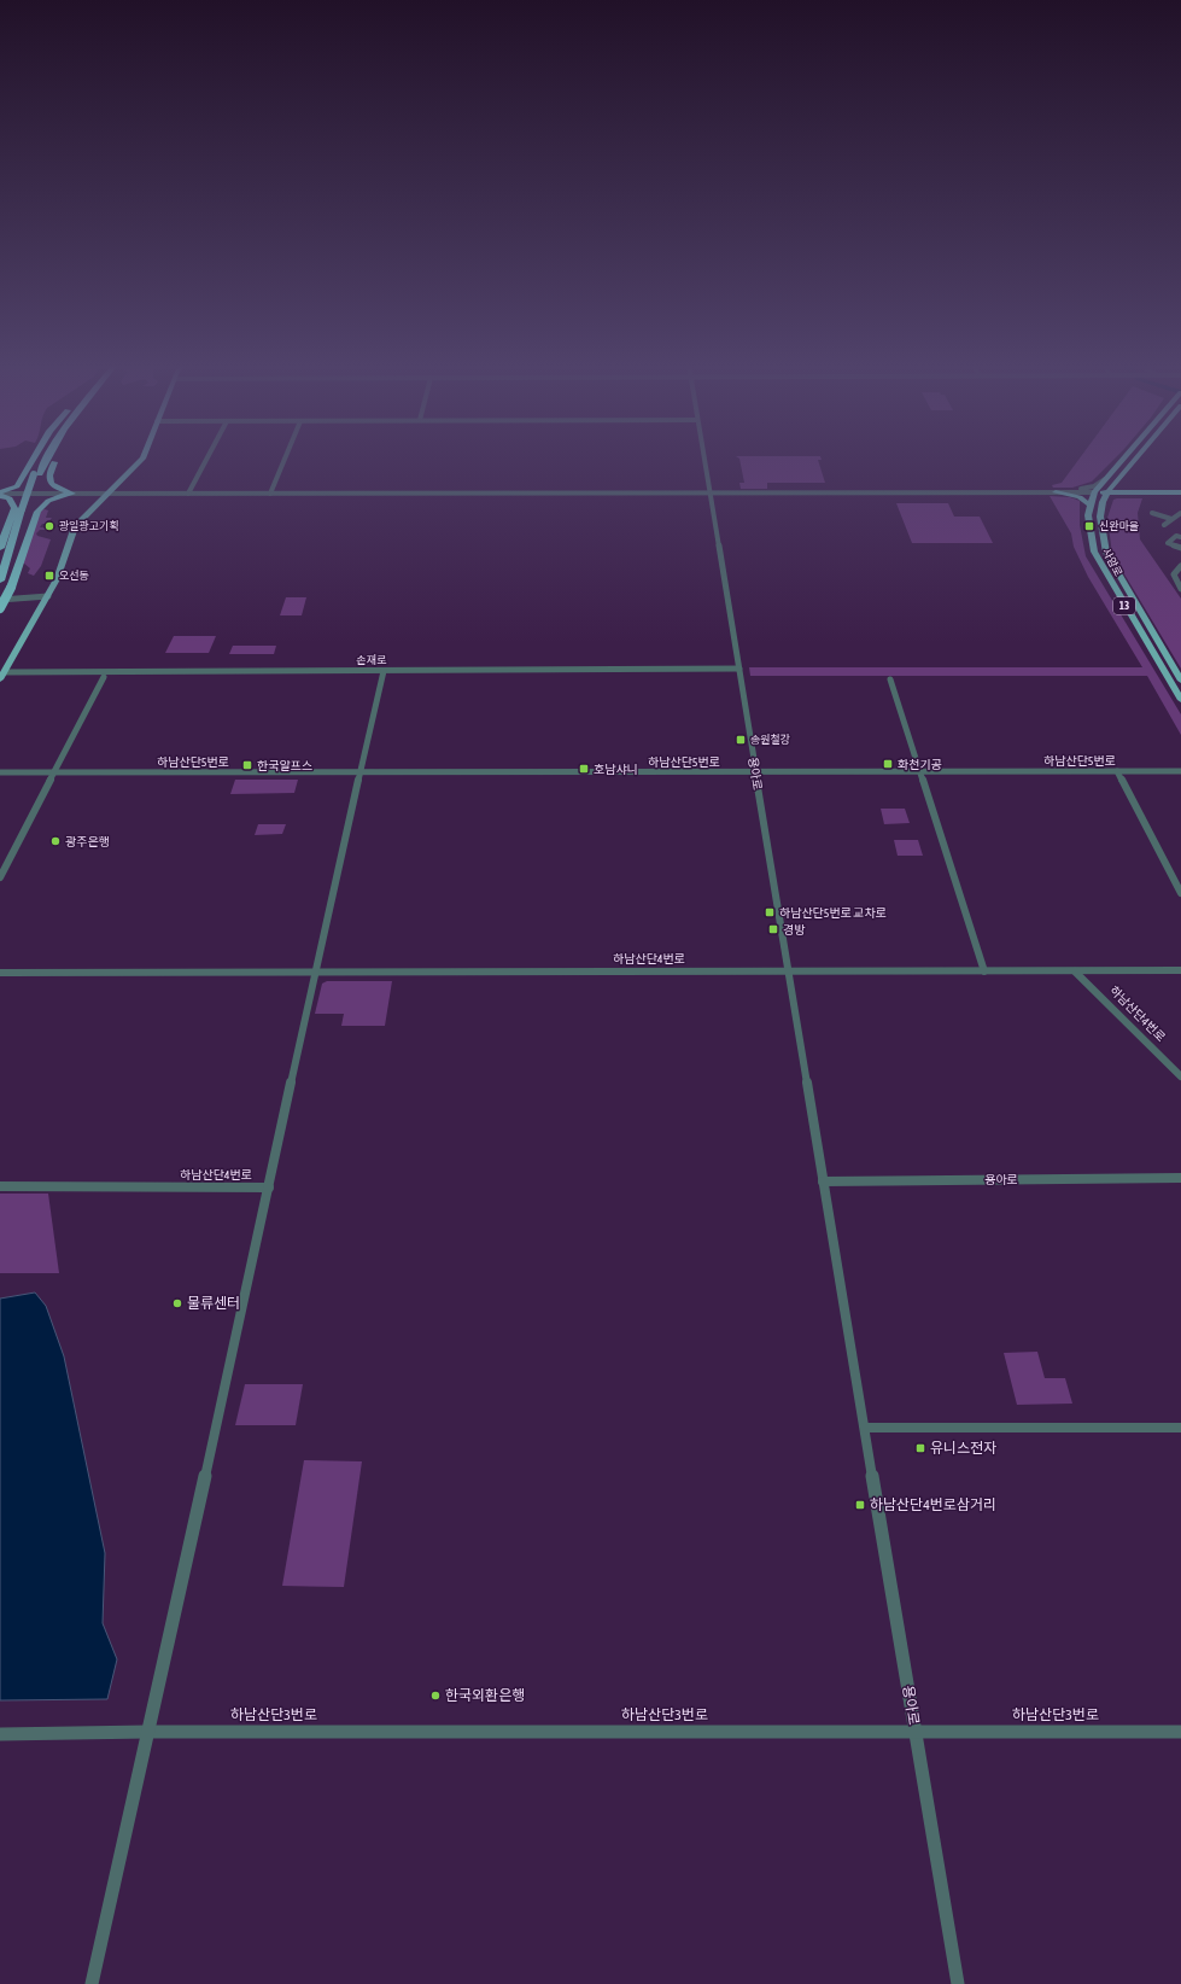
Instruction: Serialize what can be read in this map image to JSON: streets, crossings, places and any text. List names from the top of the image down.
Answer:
{
  "streets": {
    "main road": ["사암로", "13"],
    "street": [
      "손재로",
      "하남산단5번로",
      "용아로",
      "하남산단4번로",
      "하남산단3번로"
    ]
  },
  "crossings": [
    ["손재로", "용아로"],
    ["하남산단5번로", "용아로"],
    ["하남산단5번로", "하남산단4번로"],
    ["용아로", "하남산단4번로"],
    ["용아로", "하남산단3번로"]
  ],
  "places": {
    "other": [
      "광일광고기획",
      "광주은행",
      "물류센터",
      "한국외환은행"
    ],
    "transit": [
      "신완마을",
      "오선동",
      "송원철강",
      "화천기공",
      "한국알프스",
      "호남샤니",
      "하남산단5번로 교차로",
      "경방",
      "유니스전자",
      "하남산단4번로삼거리"
    ]
  }
}
